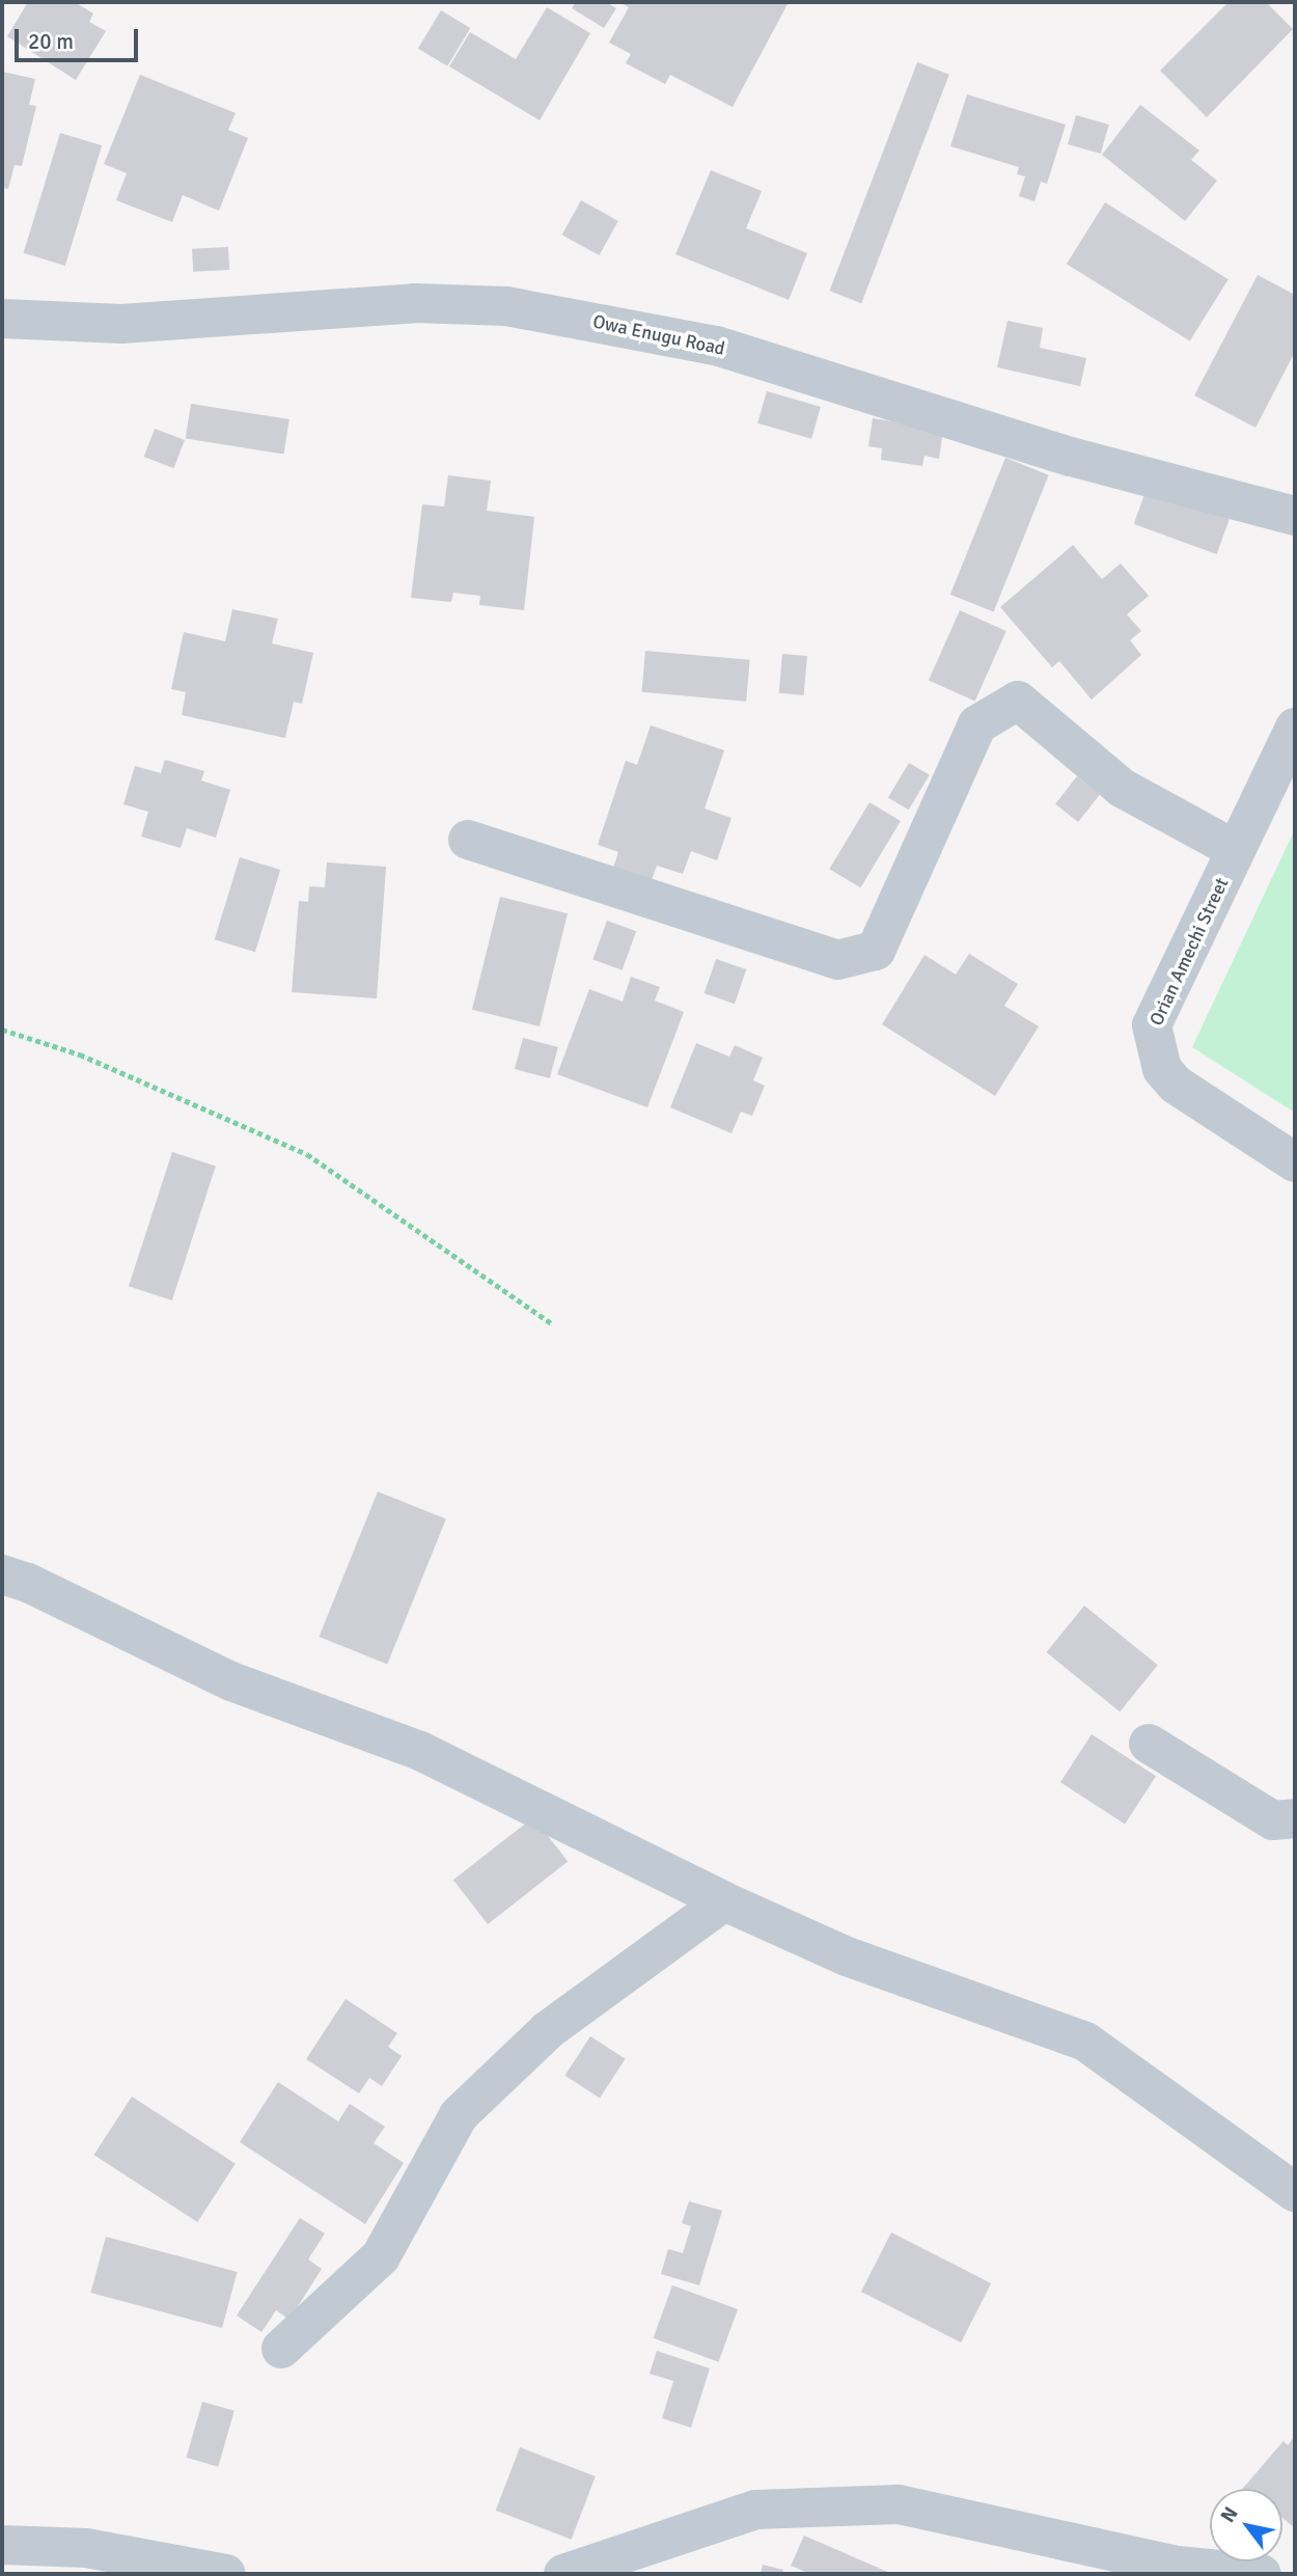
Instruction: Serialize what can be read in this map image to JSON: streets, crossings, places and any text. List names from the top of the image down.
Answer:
{
  "streets": {
    "street": ["Owa Enugu Road", "Orian Amechi Street"]
  },
  "scale_bar": "20 m",
  "north": "top left"
}
